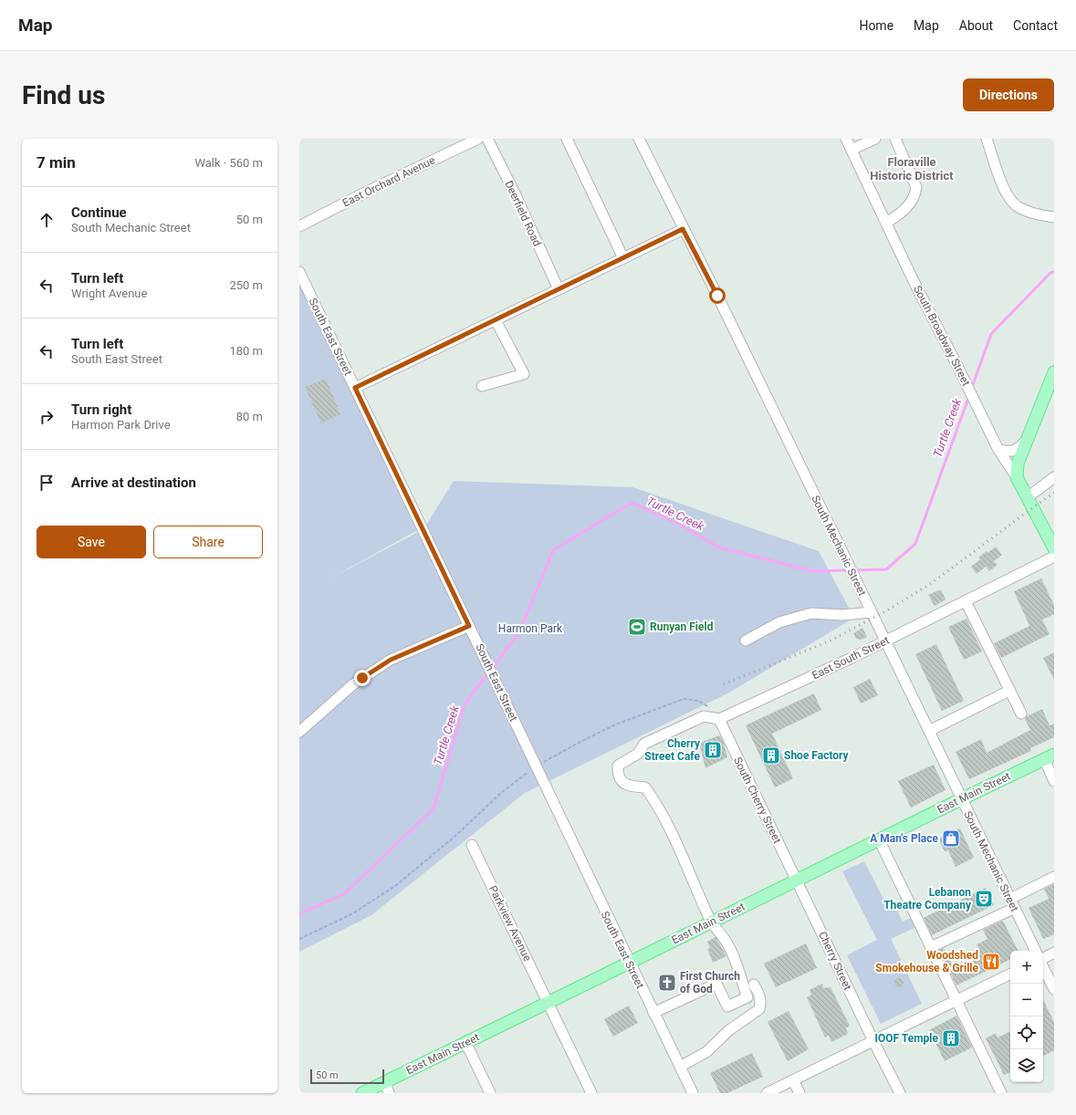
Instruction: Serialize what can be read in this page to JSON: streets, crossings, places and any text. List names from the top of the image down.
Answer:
{
  "streets": {
    "main road": ["South Broadway Street", "East Main Street"],
    "street": [
      "East Orchard Avenue",
      "Deerfield Road",
      "South East Street",
      "South Mechanic Street",
      "East South Street",
      "South Cherry Street",
      "Parkview Avenue",
      "Cherry Street"
    ]
  },
  "crossings": [
    ["South East Street", "East Main Street"],
    ["South Mechanic Street", "East South Street"],
    ["South Mechanic Street", "East Main Street"],
    ["East South Street", "South Cherry Street"],
    ["East Main Street", "South Cherry Street"],
    ["East Main Street", "Parkview Avenue"],
    ["East Main Street", "Cherry Street"],
    ["South Cherry Street", "Cherry Street"]
  ],
  "districts": ["Floraville Historic District"],
  "water": ["Turtle Creek"],
  "parks": ["Harmon Park"],
  "places": {
    "sports": ["Runyan Field"],
    "building": ["Cherry Street Cafe", "Shoe Factory", "IOOF Temple"],
    "shop": ["A Man's Place"],
    "theatre": ["Lebanon Theatre Company"],
    "restaurant": ["Woodshed Smokehouse & Grille"],
    "church": ["First Church of God"]
  },
  "scale_bar": "50 m",
  "page": {
    "header": "Map",
    "nav": [
      "Home",
      "Map",
      "About",
      "Contact"
    ],
    "buttons": [
      "Directions",
      ["Save", "Share"]
    ],
    "title": "Find us",
    "heading": ["7 min", "Walk · 560 m"],
    "list": [
      ["Continue", "South Mechanic Street", "50 m"],
      ["Turn left", "Wright Avenue", "250 m"],
      ["Turn left", "South East Street", "180 m"],
      ["Turn right", "Harmon Park Drive", "80 m"],
      "Arrive at destination"
    ],
    "map_buttons": ["+", "−"],
    "scale": "50 m"
  }
}
